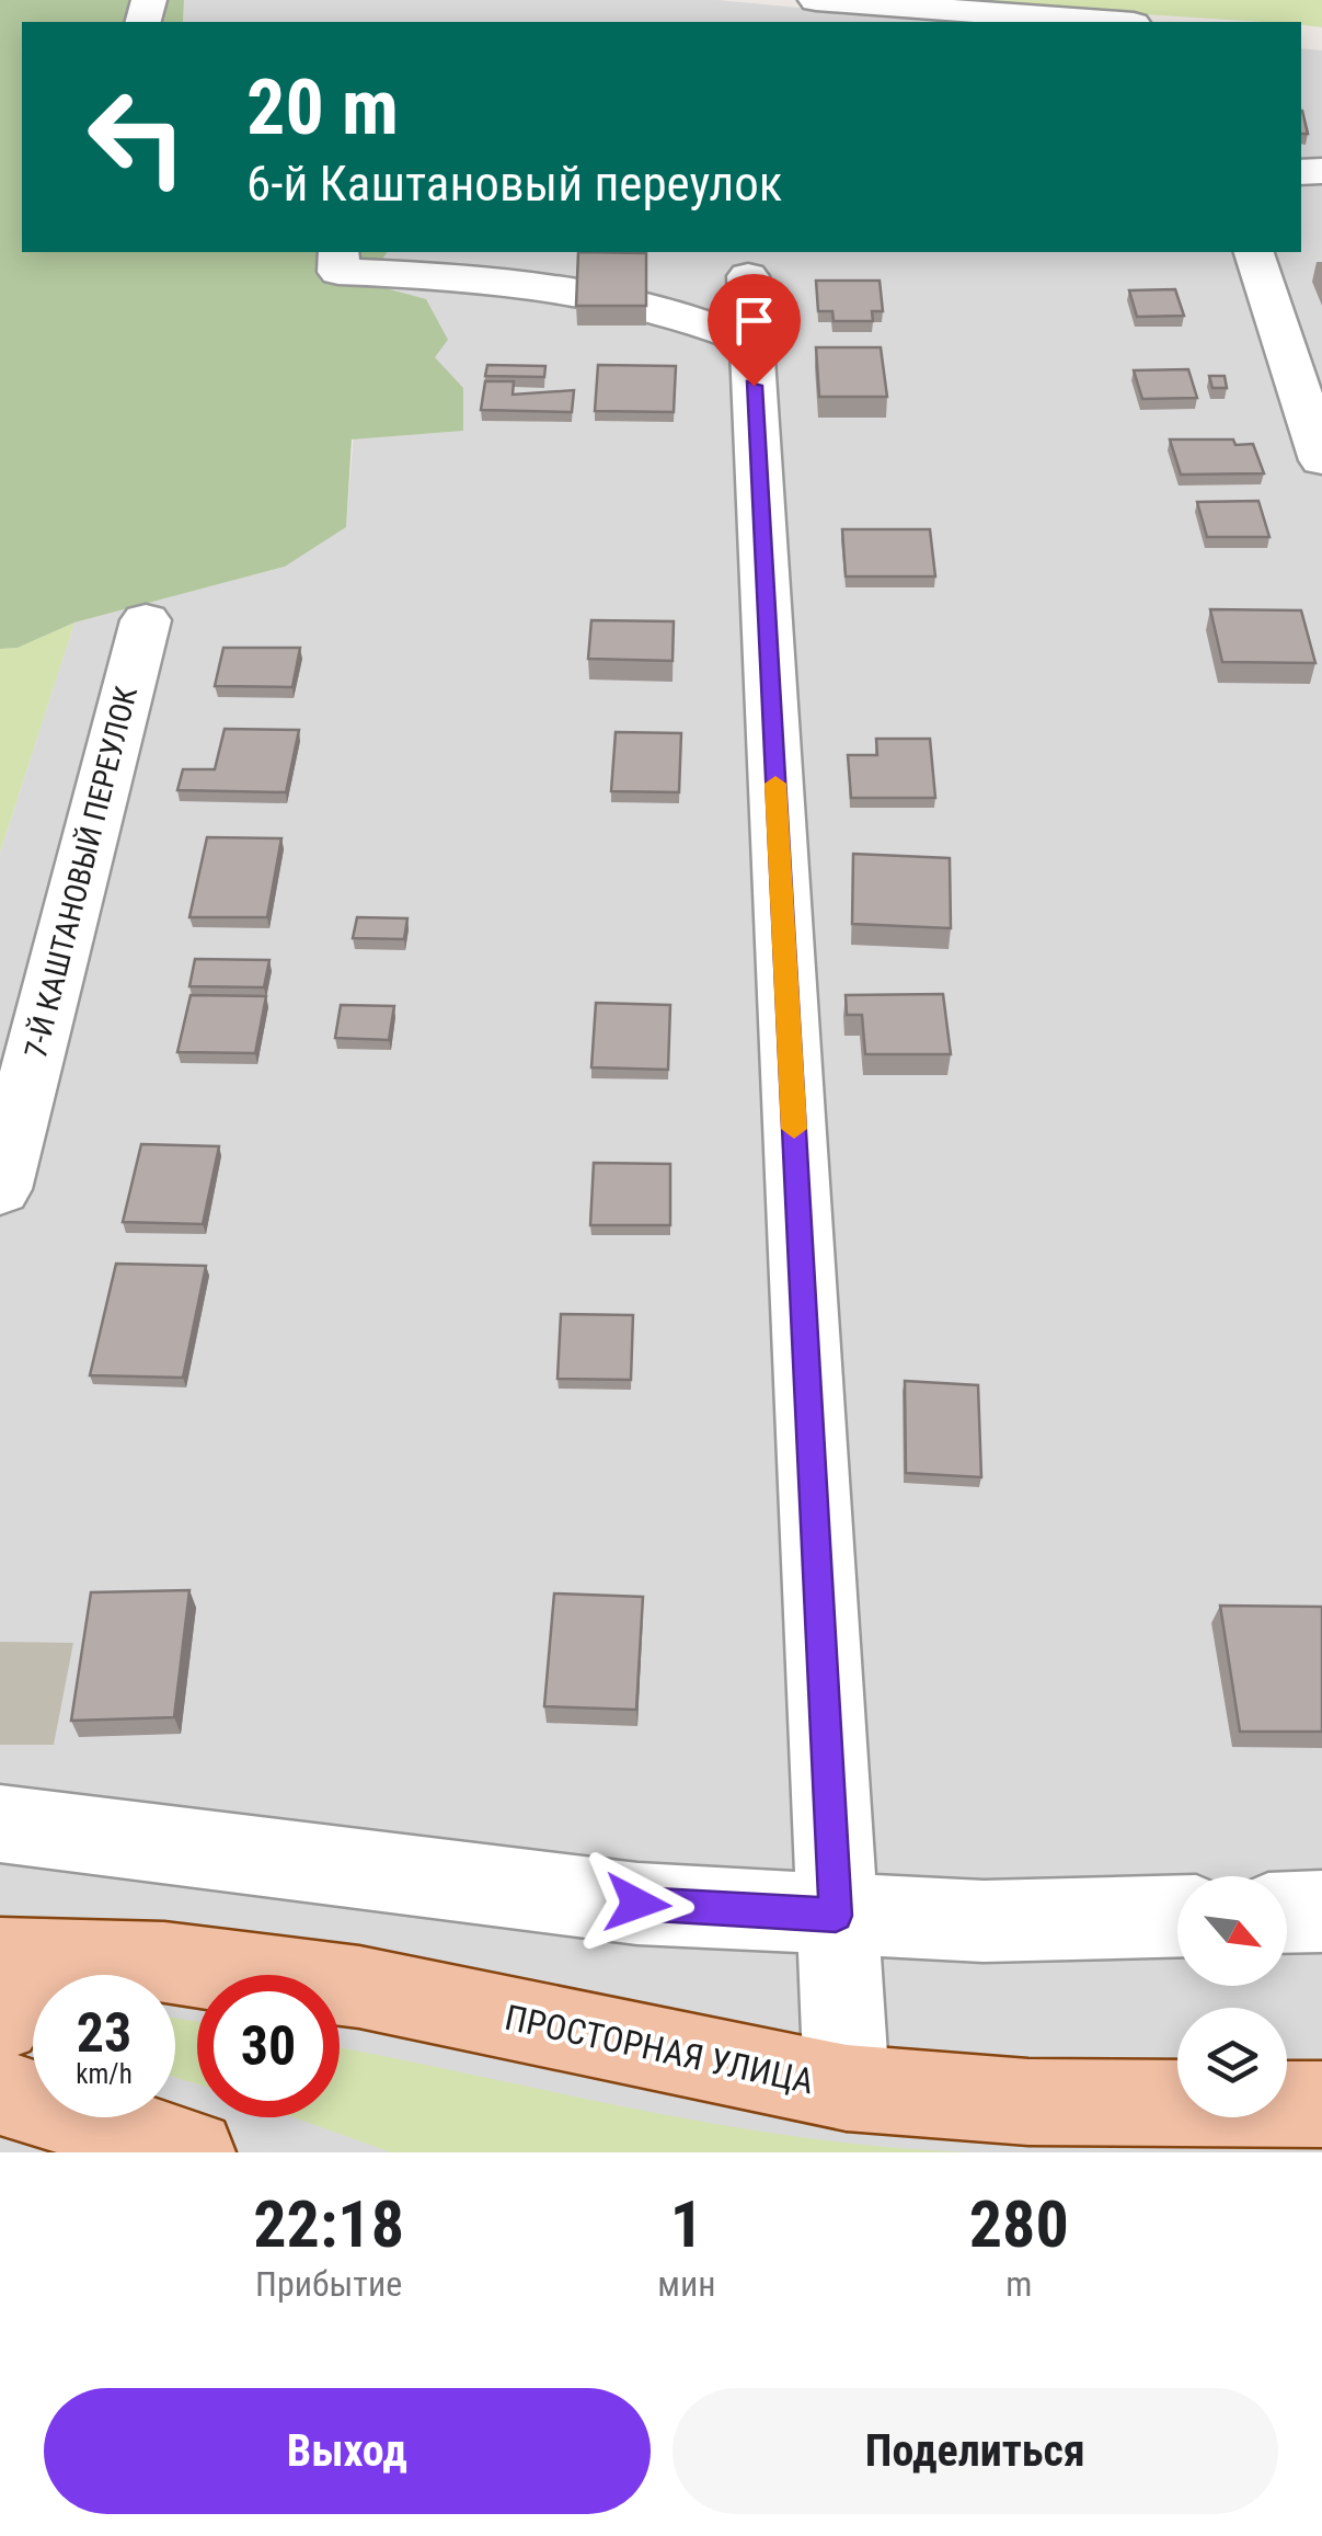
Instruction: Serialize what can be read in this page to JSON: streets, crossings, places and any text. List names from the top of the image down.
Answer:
{
  "streets": {
    "main road": ["ПРОСТОРНАЯ УЛИЦА"],
    "street": ["7-Й КАШТАНОВЫЙ ПЕРЕУЛОК"]
  },
  "north": "bottom right",
  "page": {
    "turn": ["20 m", "6-й Каштановый переулок"],
    "speed": "23 km/h",
    "limit": "30",
    "eta": [
      "22:18",
      "Прибытие",
      "1",
      "мин",
      "280",
      "m"
    ],
    "buttons": ["Выход", "Поделиться"]
  }
}
